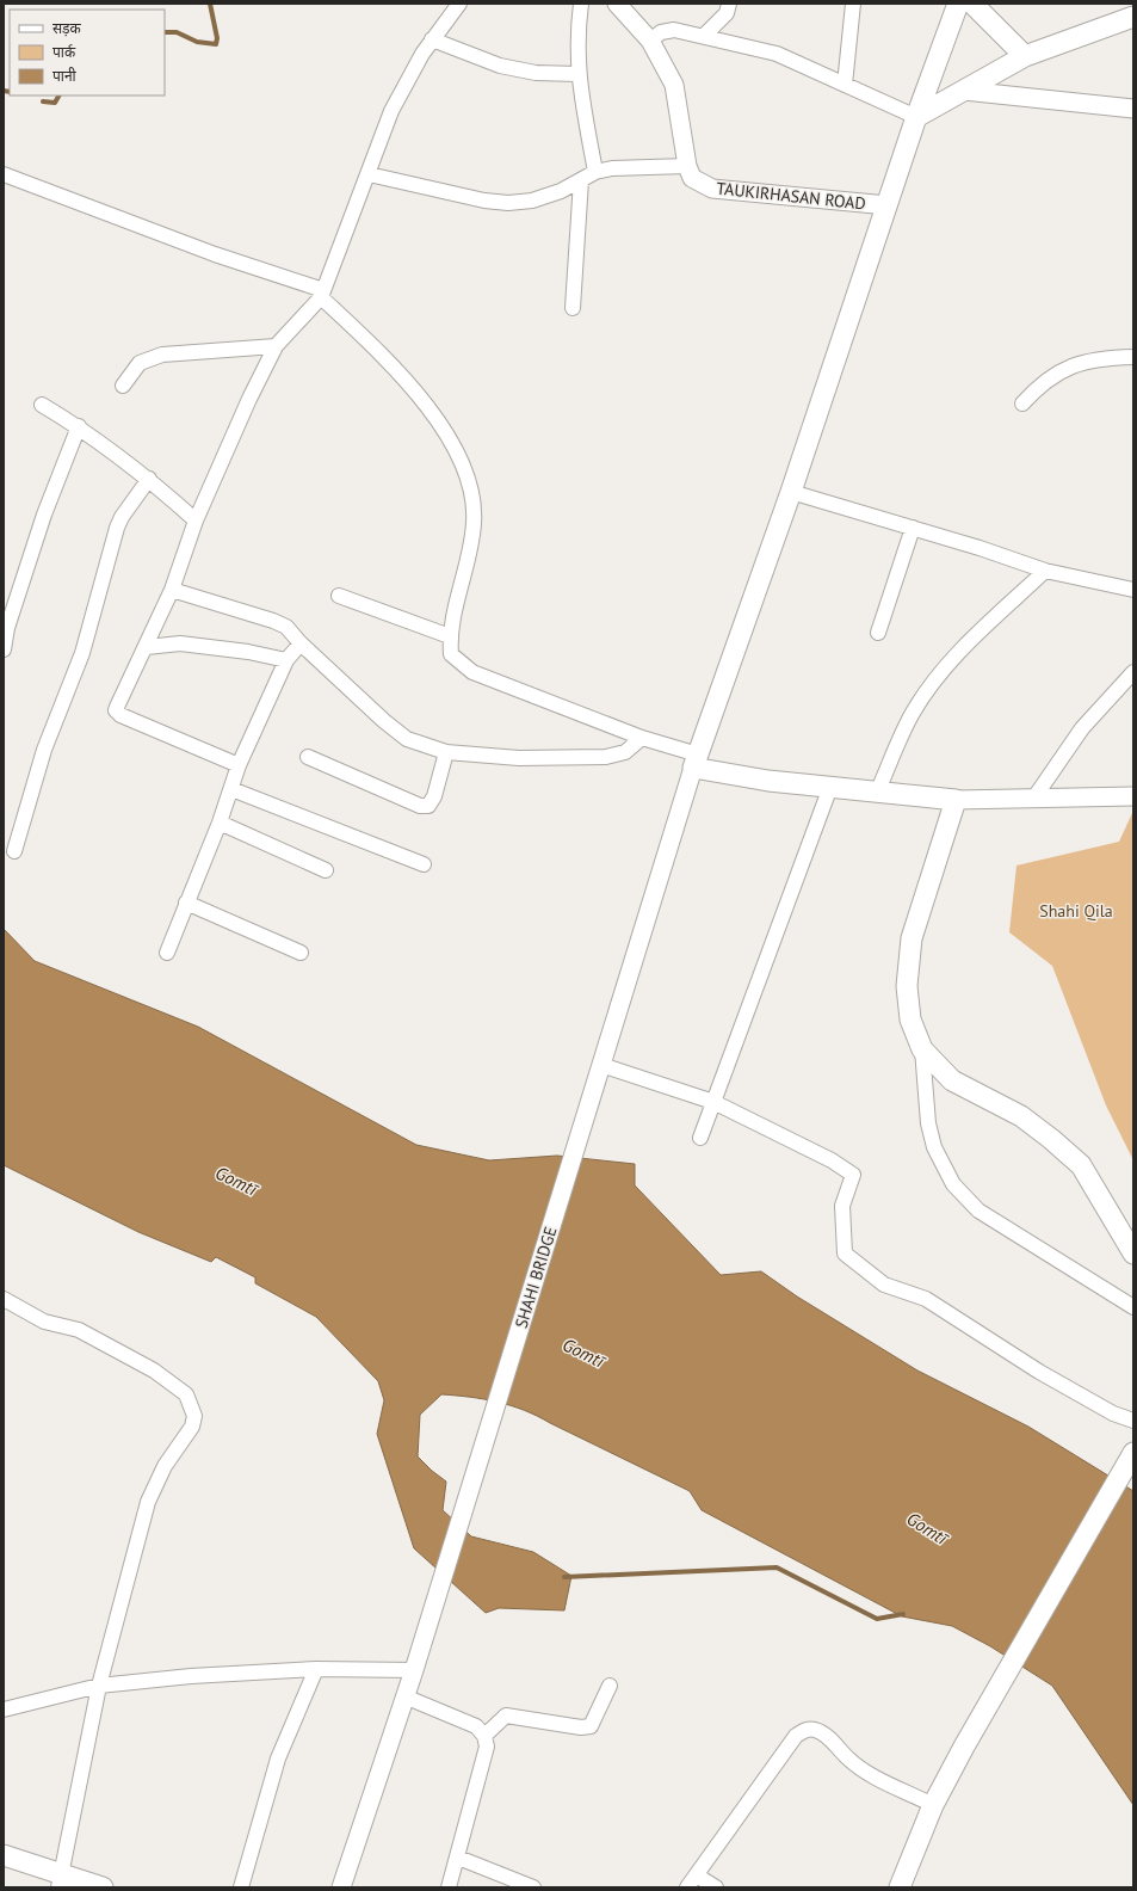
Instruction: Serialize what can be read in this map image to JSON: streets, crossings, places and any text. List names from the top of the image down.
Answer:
{
  "streets": {
    "street": ["TAUKIRHASAN ROAD", "SHAHI BRIDGE"]
  },
  "water": ["Gomtī"],
  "parks": ["Shahi Qila"],
  "legend": ["सड़क", "पार्क", "पानी"]
}
